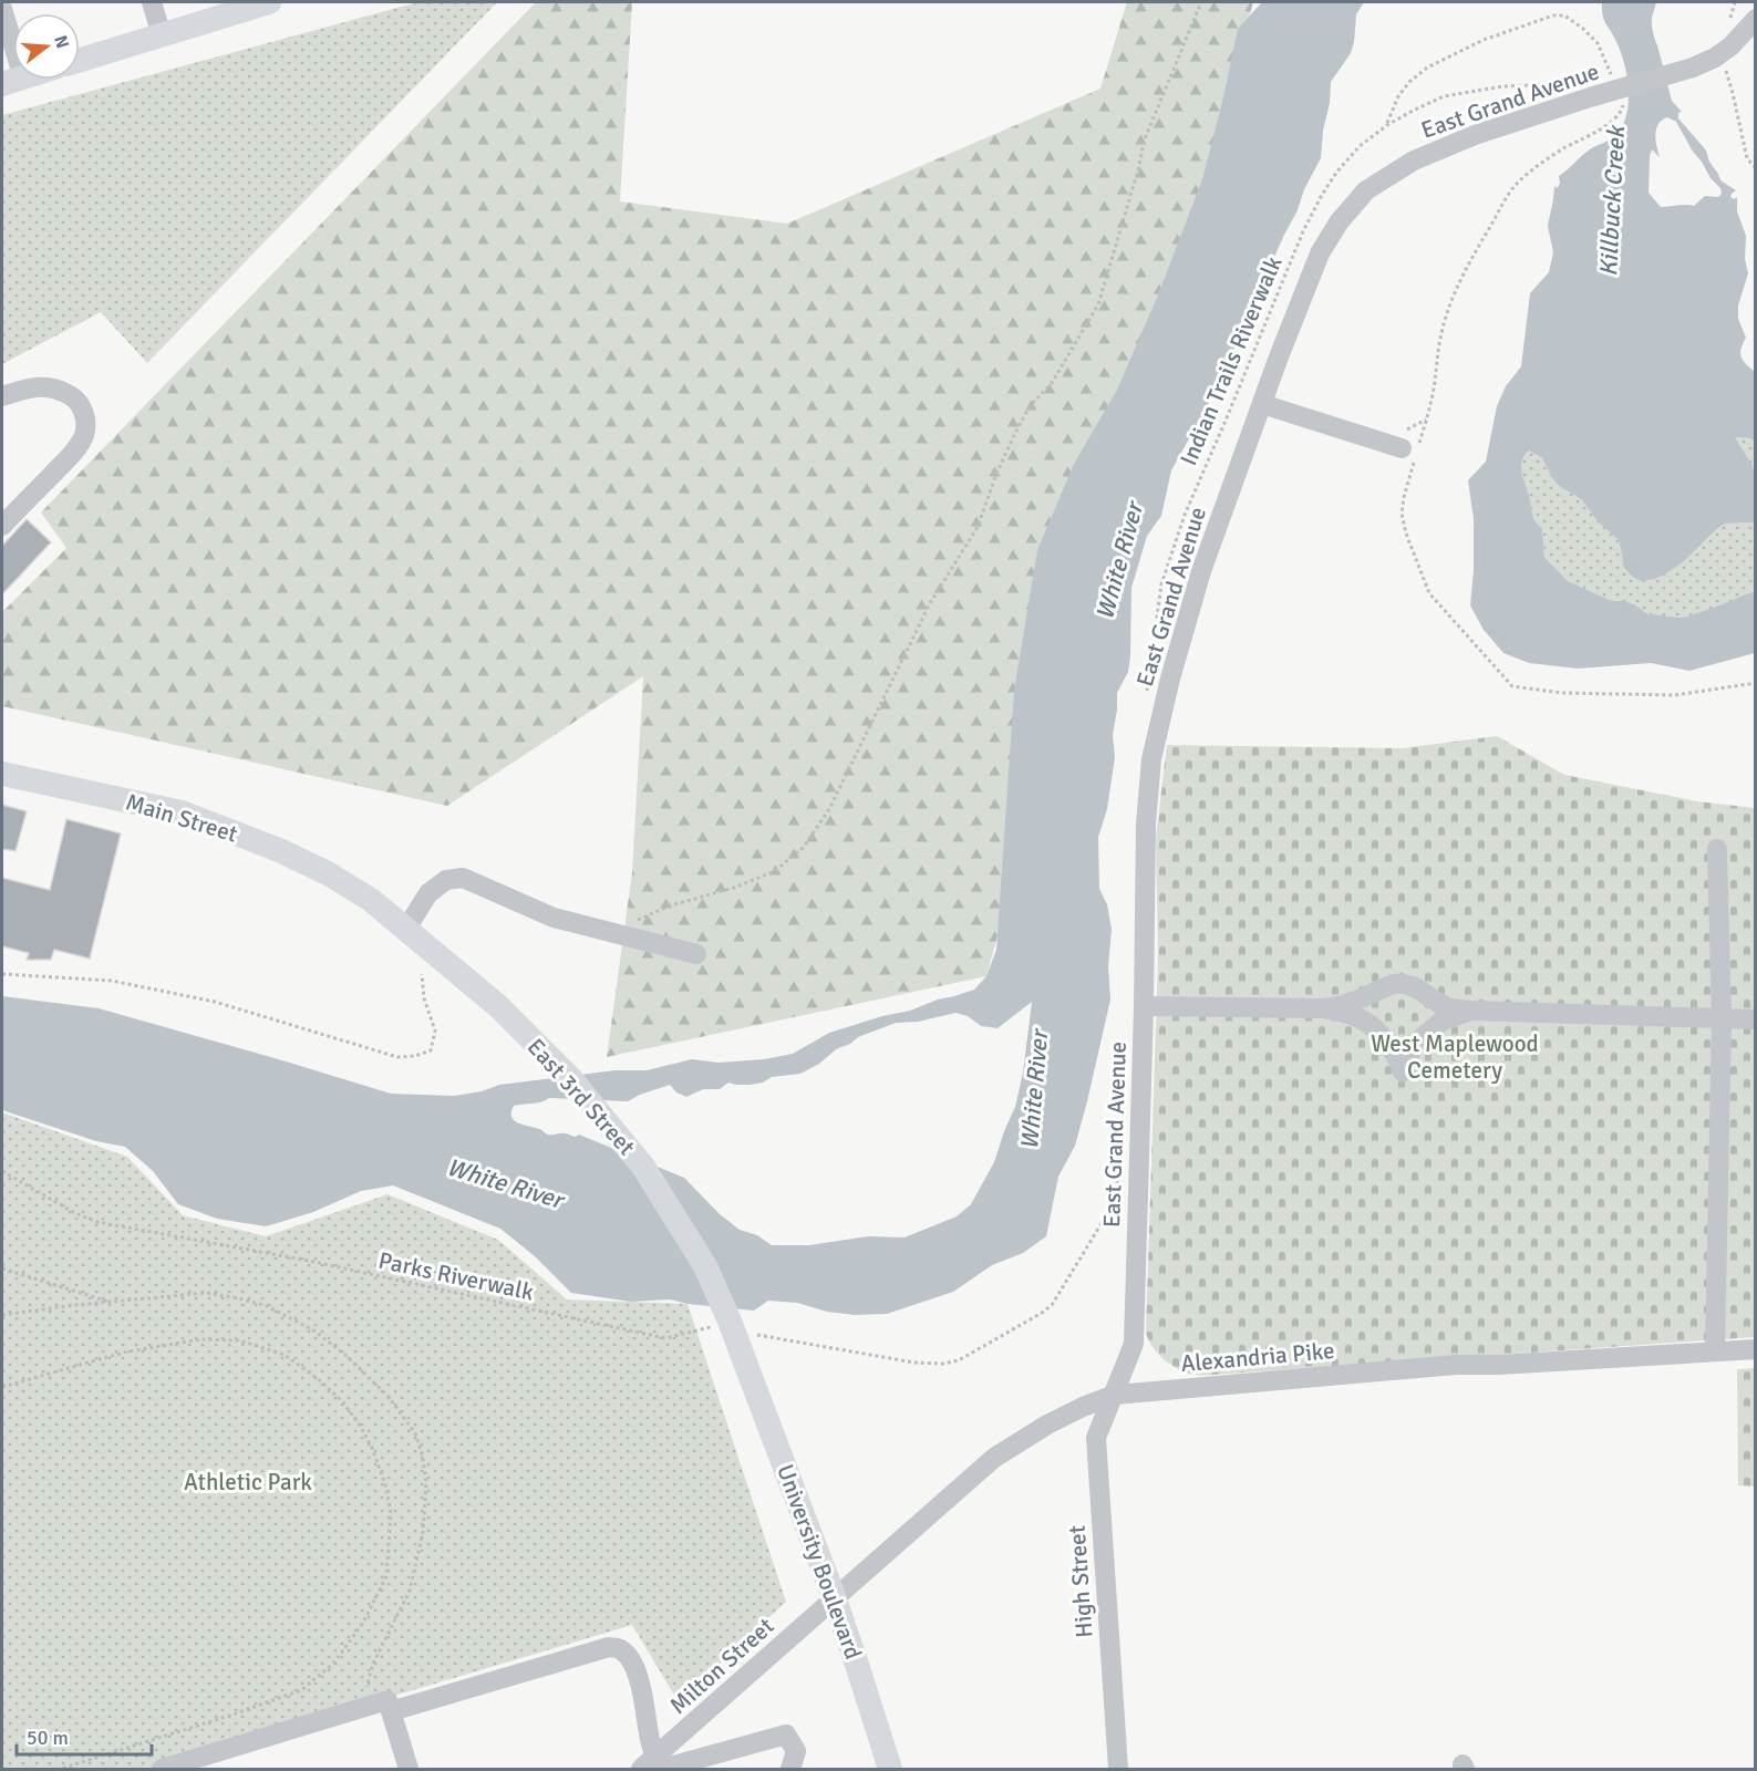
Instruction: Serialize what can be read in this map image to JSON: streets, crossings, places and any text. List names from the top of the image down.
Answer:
{
  "streets": {
    "main road": ["Main Street", "East 3rd Street", "University Boulevard"],
    "street": [
      "East Grand Avenue",
      "Alexandria Pike",
      "High Street",
      "Milton Street"
    ],
    "path": ["Indian Trails Riverwalk", "Parks Riverwalk"]
  },
  "crossings": [
    ["East Grand Avenue", "Indian Trails Riverwalk"],
    ["East Grand Avenue", "Alexandria Pike"],
    ["East Grand Avenue", "High Street"],
    ["Main Street", "East 3rd Street"],
    ["East 3rd Street", "University Boulevard"],
    ["Alexandria Pike", "University Boulevard"],
    ["Alexandria Pike", "High Street"],
    ["Alexandria Pike", "Milton Street"],
    ["University Boulevard", "Milton Street"]
  ],
  "water": ["Killbuck Creek", "White River"],
  "parks": ["West Maplewood Cemetery", "Athletic Park"],
  "scale_bar": "50 m",
  "north": "right"
}
